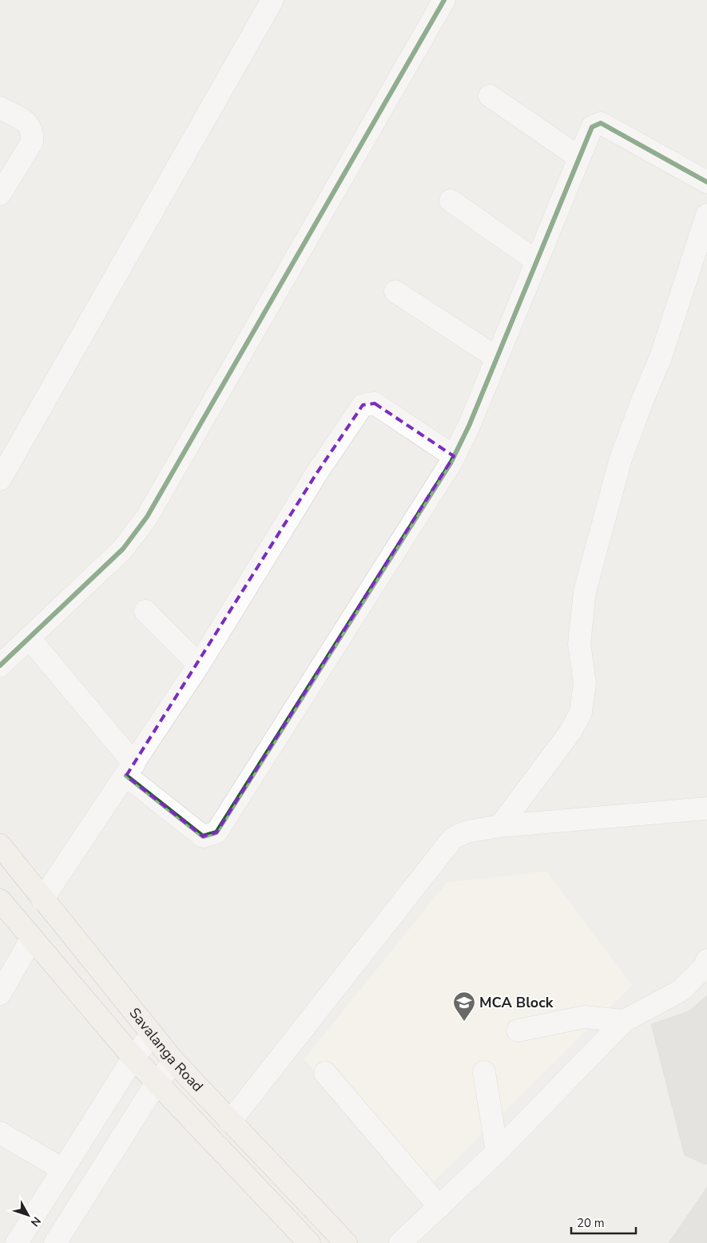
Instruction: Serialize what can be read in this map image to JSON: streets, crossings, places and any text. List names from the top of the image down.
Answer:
{
  "streets": {
    "main road": ["Savalanga Road"]
  },
  "places": {
    "school or university": ["MCA Block"]
  },
  "scale_bar": "20 m",
  "north": "bottom right"
}
